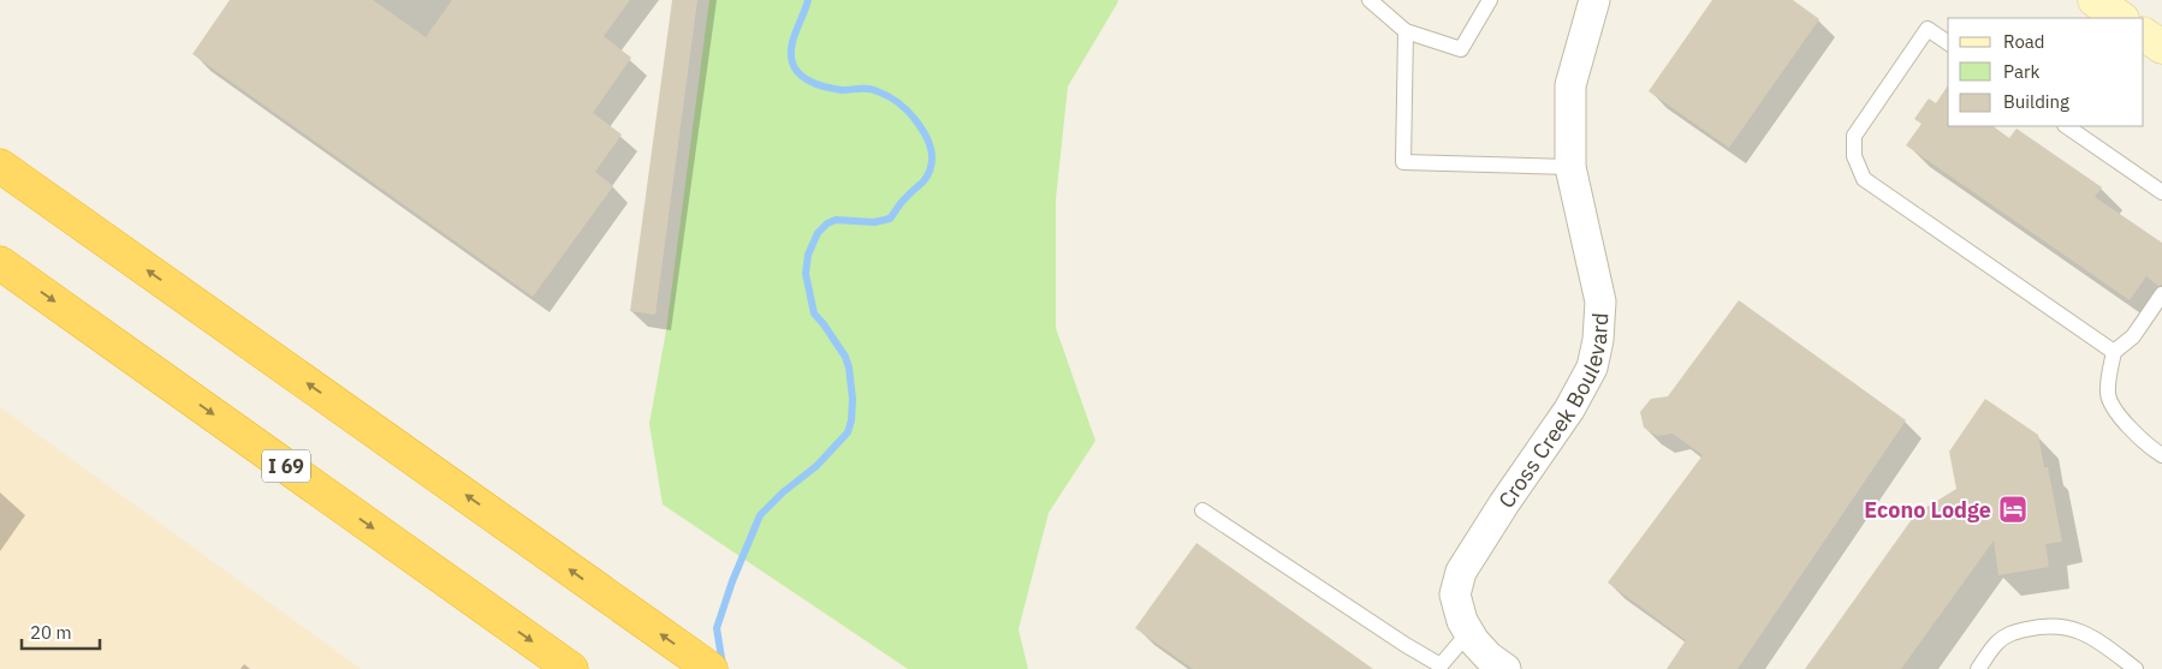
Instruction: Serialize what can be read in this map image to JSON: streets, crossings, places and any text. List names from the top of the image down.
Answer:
{
  "streets": {
    "highway": ["I 69"],
    "street": ["Cross Creek Boulevard"]
  },
  "places": {
    "hotel": ["Econo Lodge"]
  },
  "legend": ["Road", "Park", "Building"],
  "scale_bar": "20 m"
}
